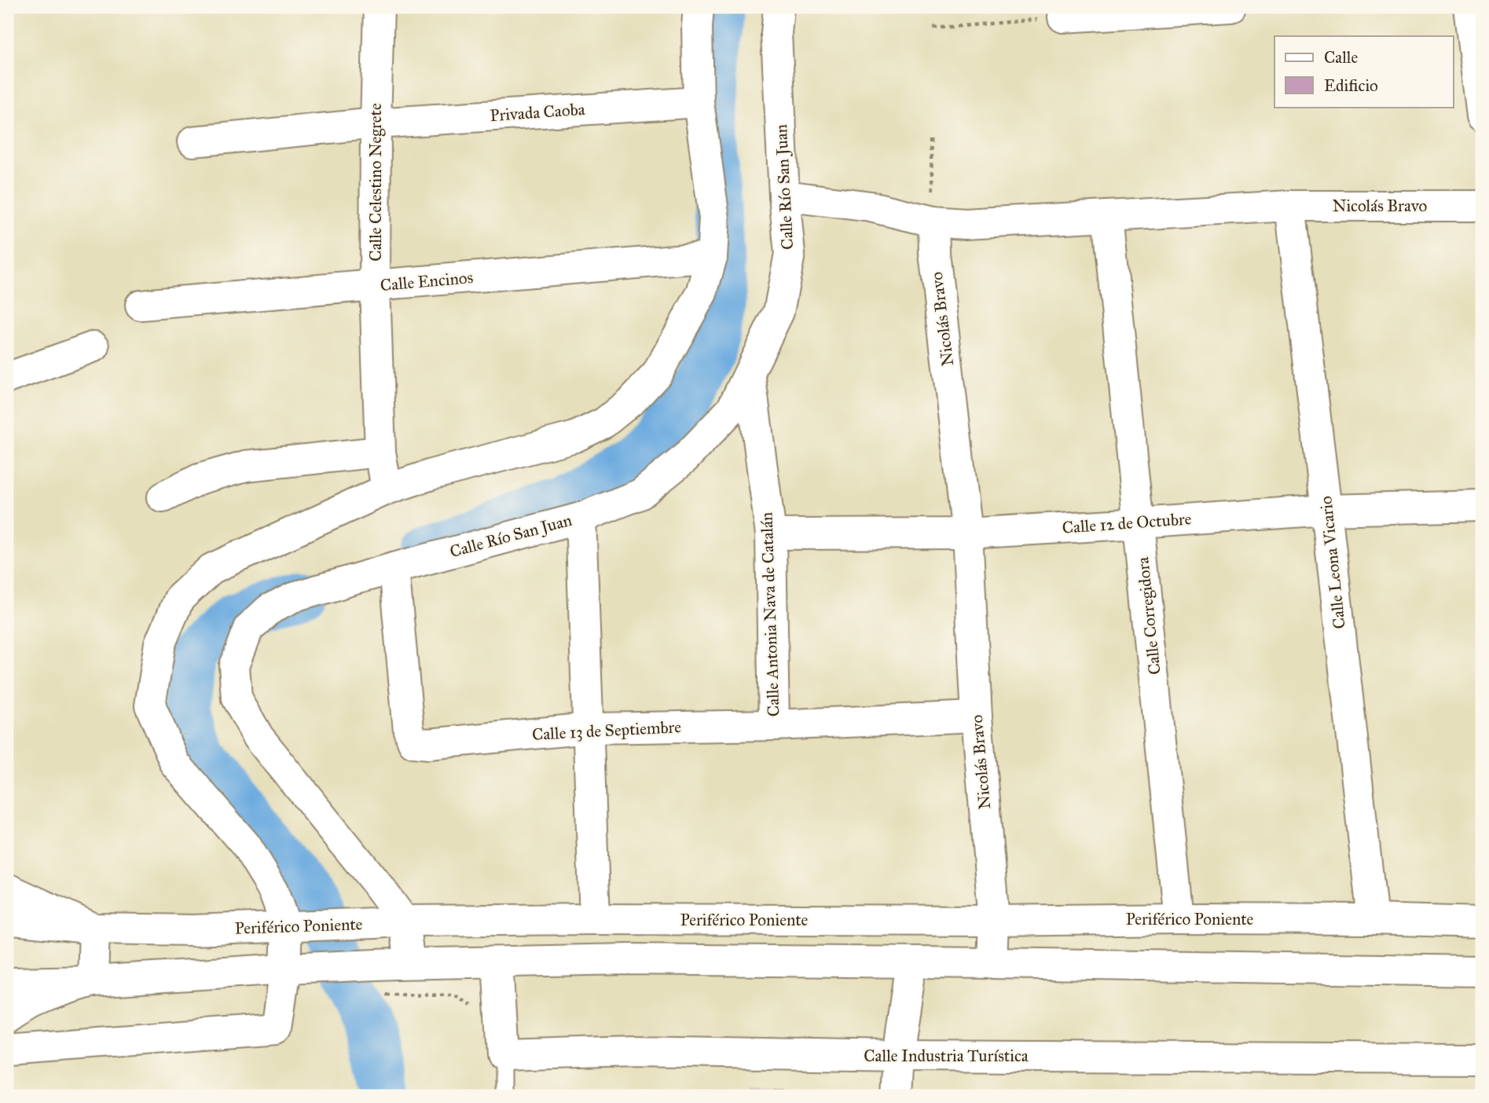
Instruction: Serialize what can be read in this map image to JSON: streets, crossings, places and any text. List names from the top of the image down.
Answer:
{
  "streets": {
    "street": [
      "Privada Caoba",
      "Calle Celestino Negrete",
      "Calle Río San Juan",
      "Nicolás Bravo",
      "Calle Encinos",
      "Calle 12 de Octubre",
      "Calle Leona Vicario",
      "Calle Antonia Nava de Catalán",
      "Calle Corregidora",
      "Calle 13 de Septiembre",
      "Periférico Poniente",
      "Calle Industria Turística"
    ]
  },
  "crossings": [
    ["Privada Caoba", "Calle Celestino Negrete"],
    ["Calle Celestino Negrete", "Calle Encinos"],
    ["Calle Río San Juan", "Calle Antonia Nava de Catalán"],
    ["Calle Río San Juan", "Calle 13 de Septiembre"],
    ["Calle Río San Juan", "Periférico Poniente"],
    ["Nicolás Bravo", "Calle 12 de Octubre"],
    ["Nicolás Bravo", "Calle Leona Vicario"],
    ["Nicolás Bravo", "Calle Corregidora"],
    ["Nicolás Bravo", "Calle 13 de Septiembre"],
    ["Nicolás Bravo", "Periférico Poniente"],
    ["Calle 12 de Octubre", "Calle Leona Vicario"],
    ["Calle 12 de Octubre", "Calle Antonia Nava de Catalán"],
    ["Calle 12 de Octubre", "Calle Corregidora"],
    ["Calle Leona Vicario", "Periférico Poniente"],
    ["Calle Antonia Nava de Catalán", "Calle 13 de Septiembre"],
    ["Calle Corregidora", "Periférico Poniente"]
  ],
  "legend": ["Calle", "Edificio"]
}
